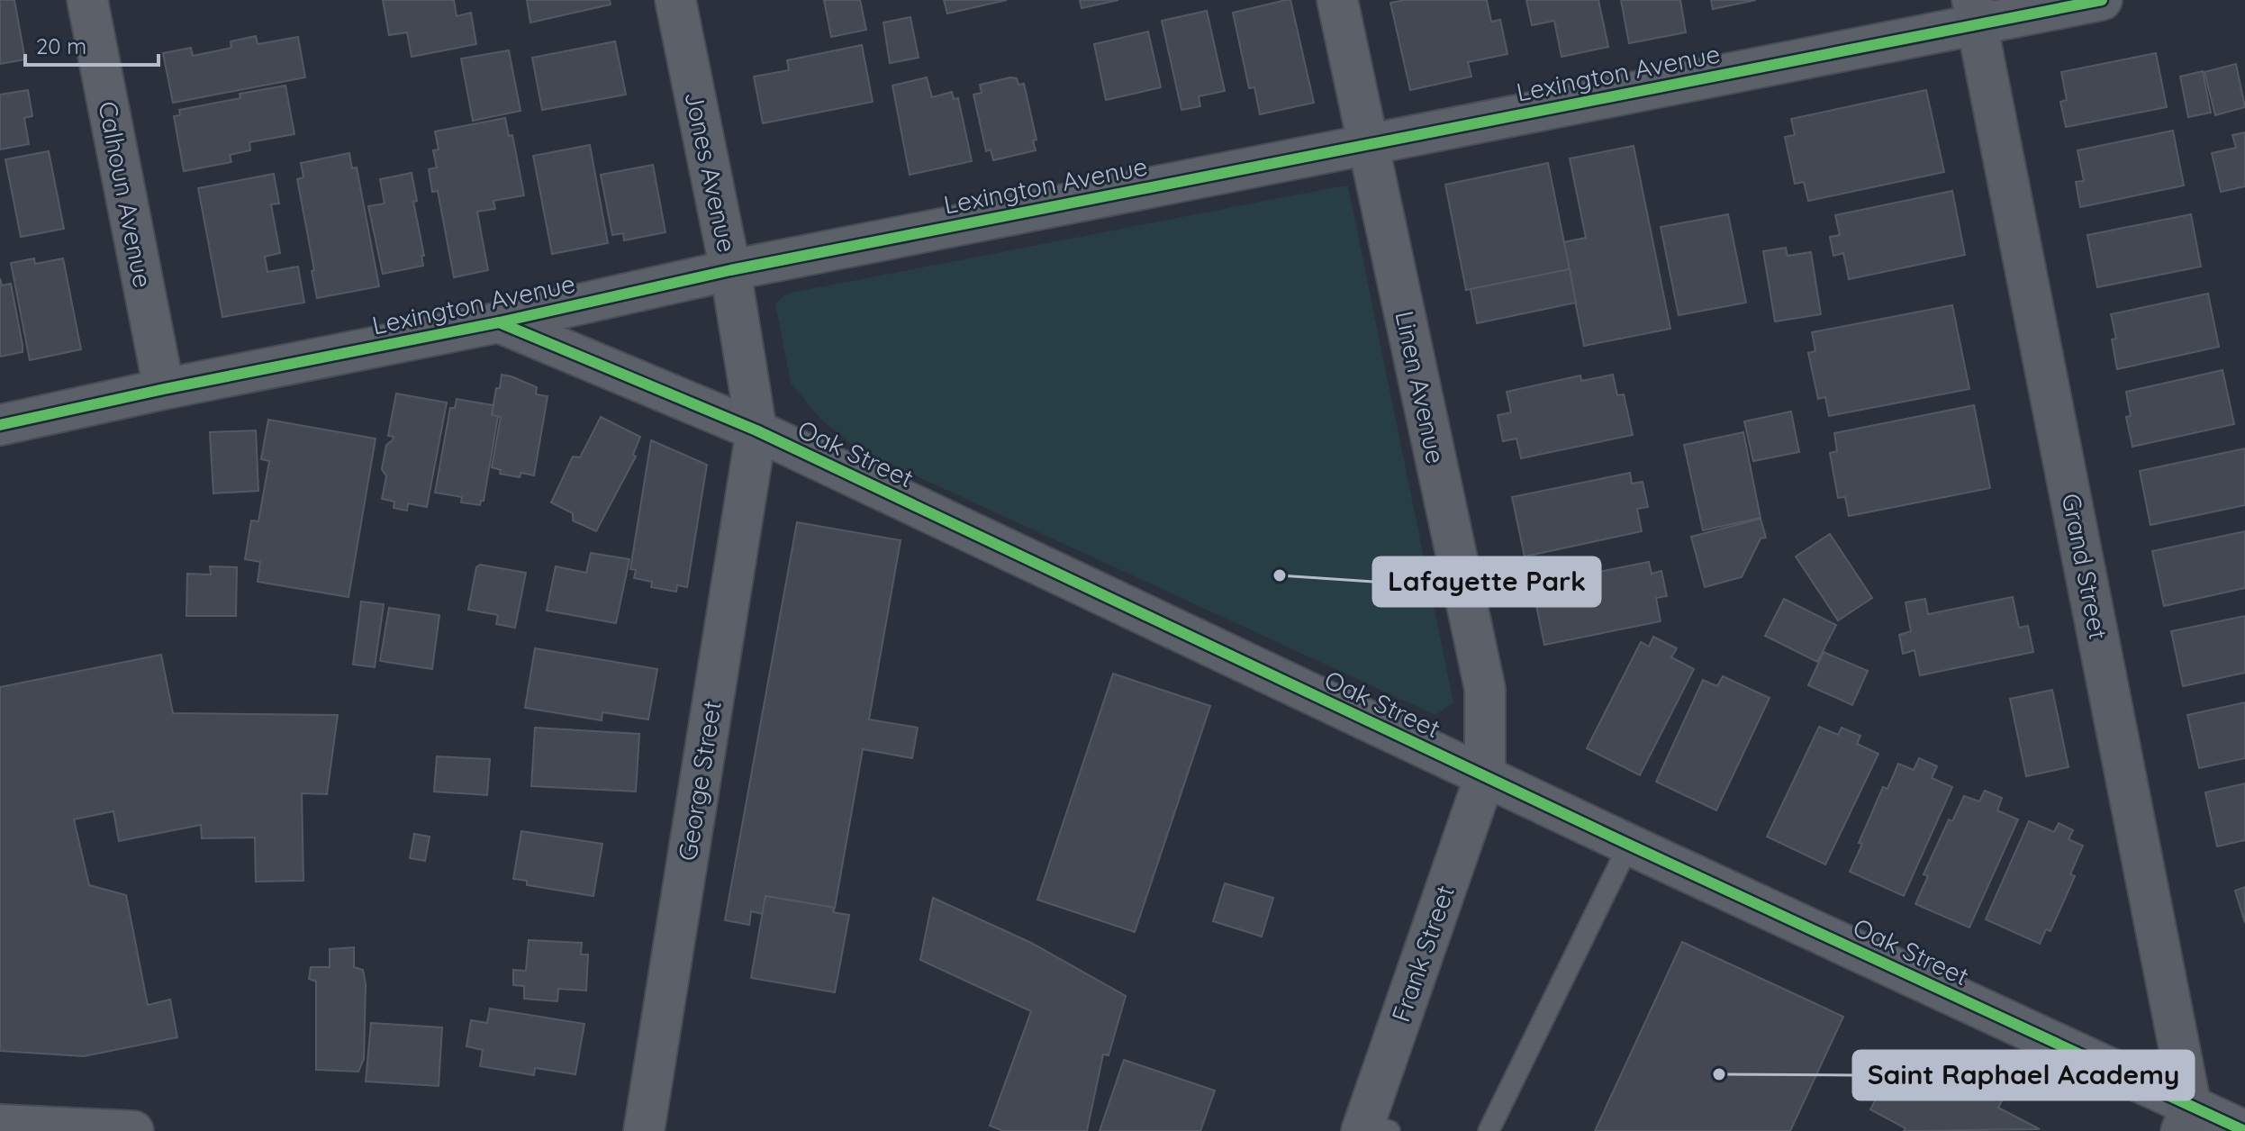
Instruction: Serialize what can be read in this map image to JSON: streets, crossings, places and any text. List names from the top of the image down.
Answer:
{
  "streets": {
    "street": [
      "Lexington Avenue",
      "Jones Avenue",
      "Calhoun Avenue",
      "Linen Avenue",
      "Oak Street",
      "Grand Street",
      "George Street",
      "Frank Street"
    ]
  },
  "crossings": [
    ["Lexington Avenue", "Jones Avenue"],
    ["Lexington Avenue", "Calhoun Avenue"],
    ["Lexington Avenue", "Linen Avenue"],
    ["Lexington Avenue", "Oak Street"],
    ["Lexington Avenue", "Grand Street"],
    ["Jones Avenue", "Oak Street"],
    ["Jones Avenue", "George Street"],
    ["Linen Avenue", "Oak Street"],
    ["Linen Avenue", "Frank Street"],
    ["Oak Street", "Grand Street"],
    ["Oak Street", "George Street"],
    ["Oak Street", "Frank Street"]
  ],
  "places": ["Lafayette Park", "Saint Raphael Academy"],
  "scale_bar": "20 m"
}
